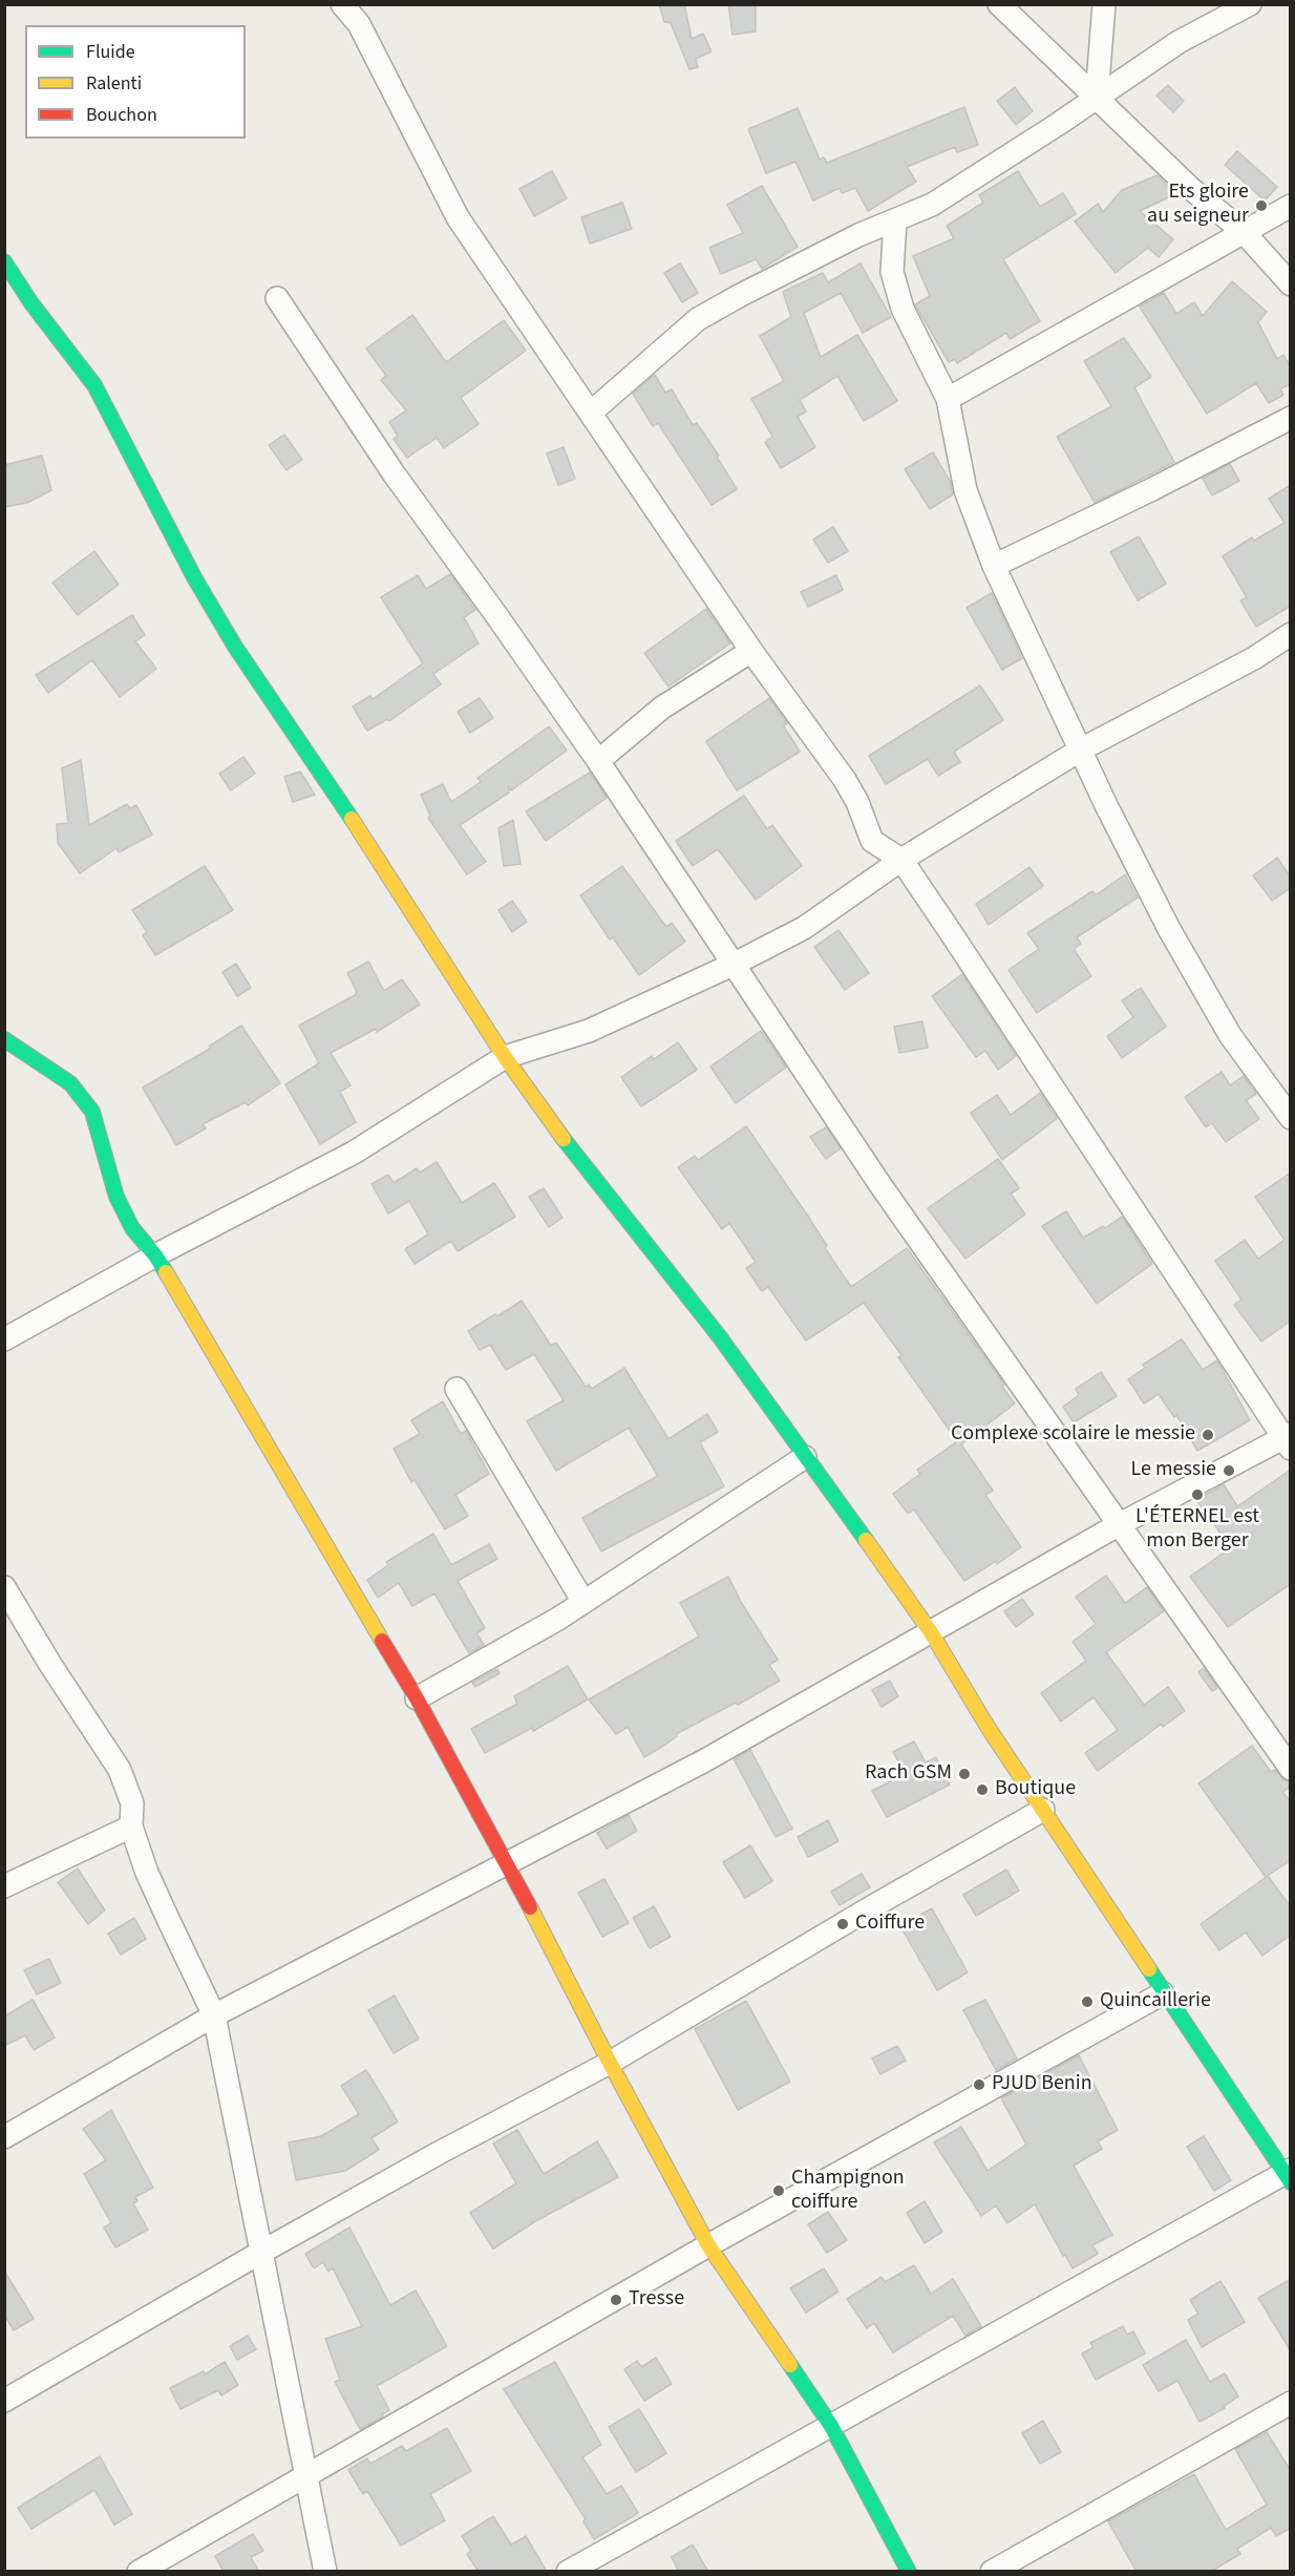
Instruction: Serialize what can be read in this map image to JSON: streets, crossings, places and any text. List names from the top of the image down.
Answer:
{
  "places": [
    "Ets gloire au seigneur",
    "Complexe scolaire le messie",
    "Le messie",
    "L'ÉTERNEL est mon Berger",
    "Rach GSM",
    "Boutique",
    "Coiffure",
    "Quincaillerie",
    "PJUD Benin",
    "Champignon coiffure",
    "Tresse"
  ],
  "legend": ["Fluide", "Ralenti", "Bouchon"]
}
